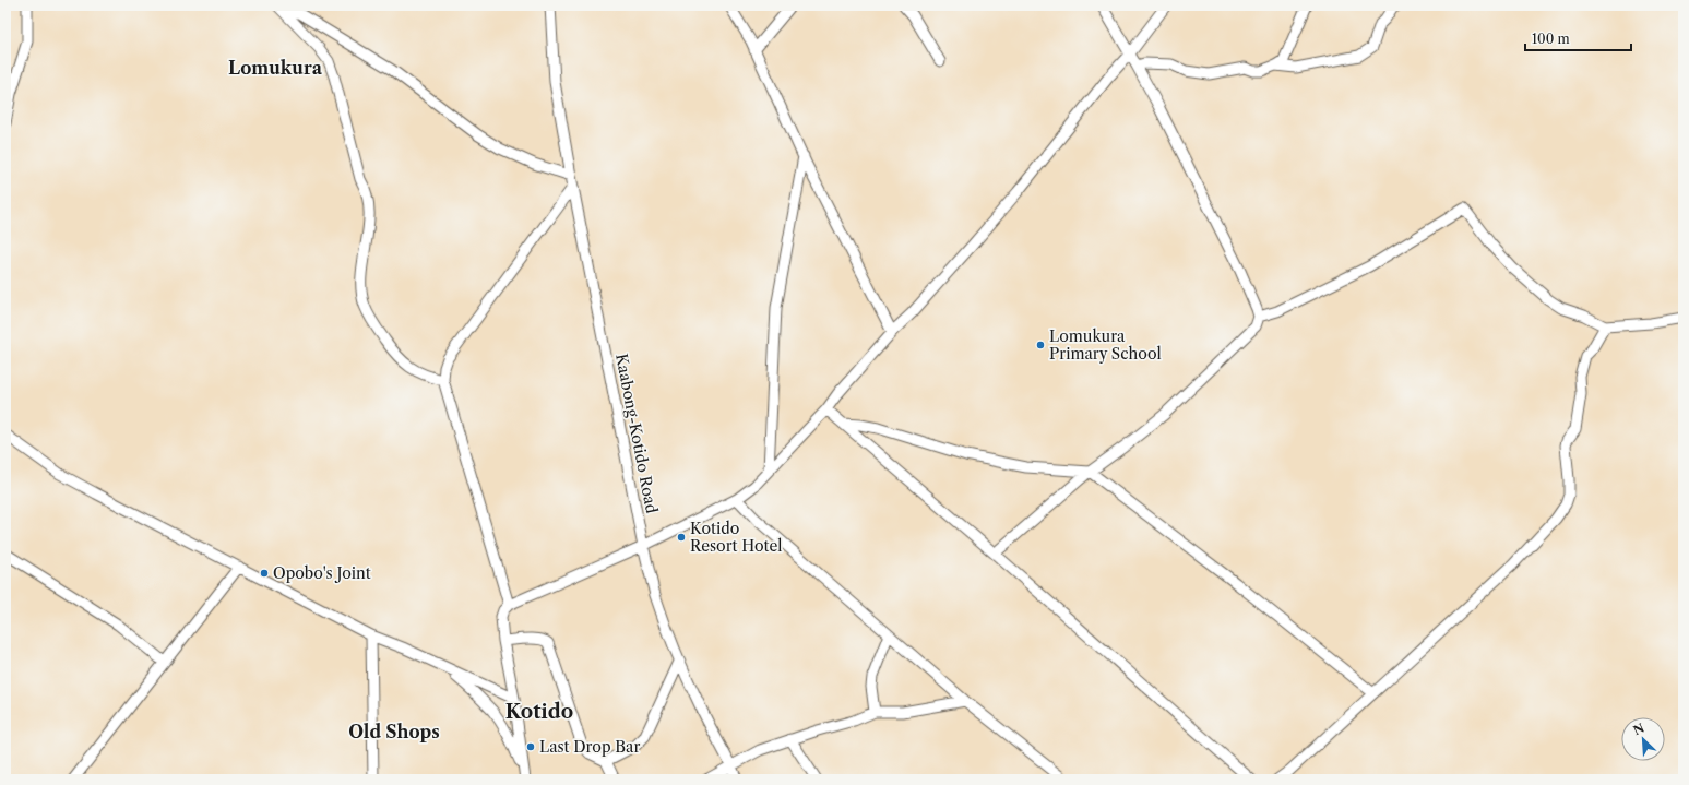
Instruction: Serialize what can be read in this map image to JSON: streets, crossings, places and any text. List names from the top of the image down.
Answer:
{
  "streets": {
    "street": ["Kaabong-Kotido Road"]
  },
  "districts": ["Lomukura", "Kotido", "Old Shops"],
  "places": [
    "Lomukura Primary School",
    "Kotido Resort Hotel",
    "Opobo's Joint",
    "Last Drop Bar"
  ],
  "scale_bar": "100 m",
  "north": "top left"
}
